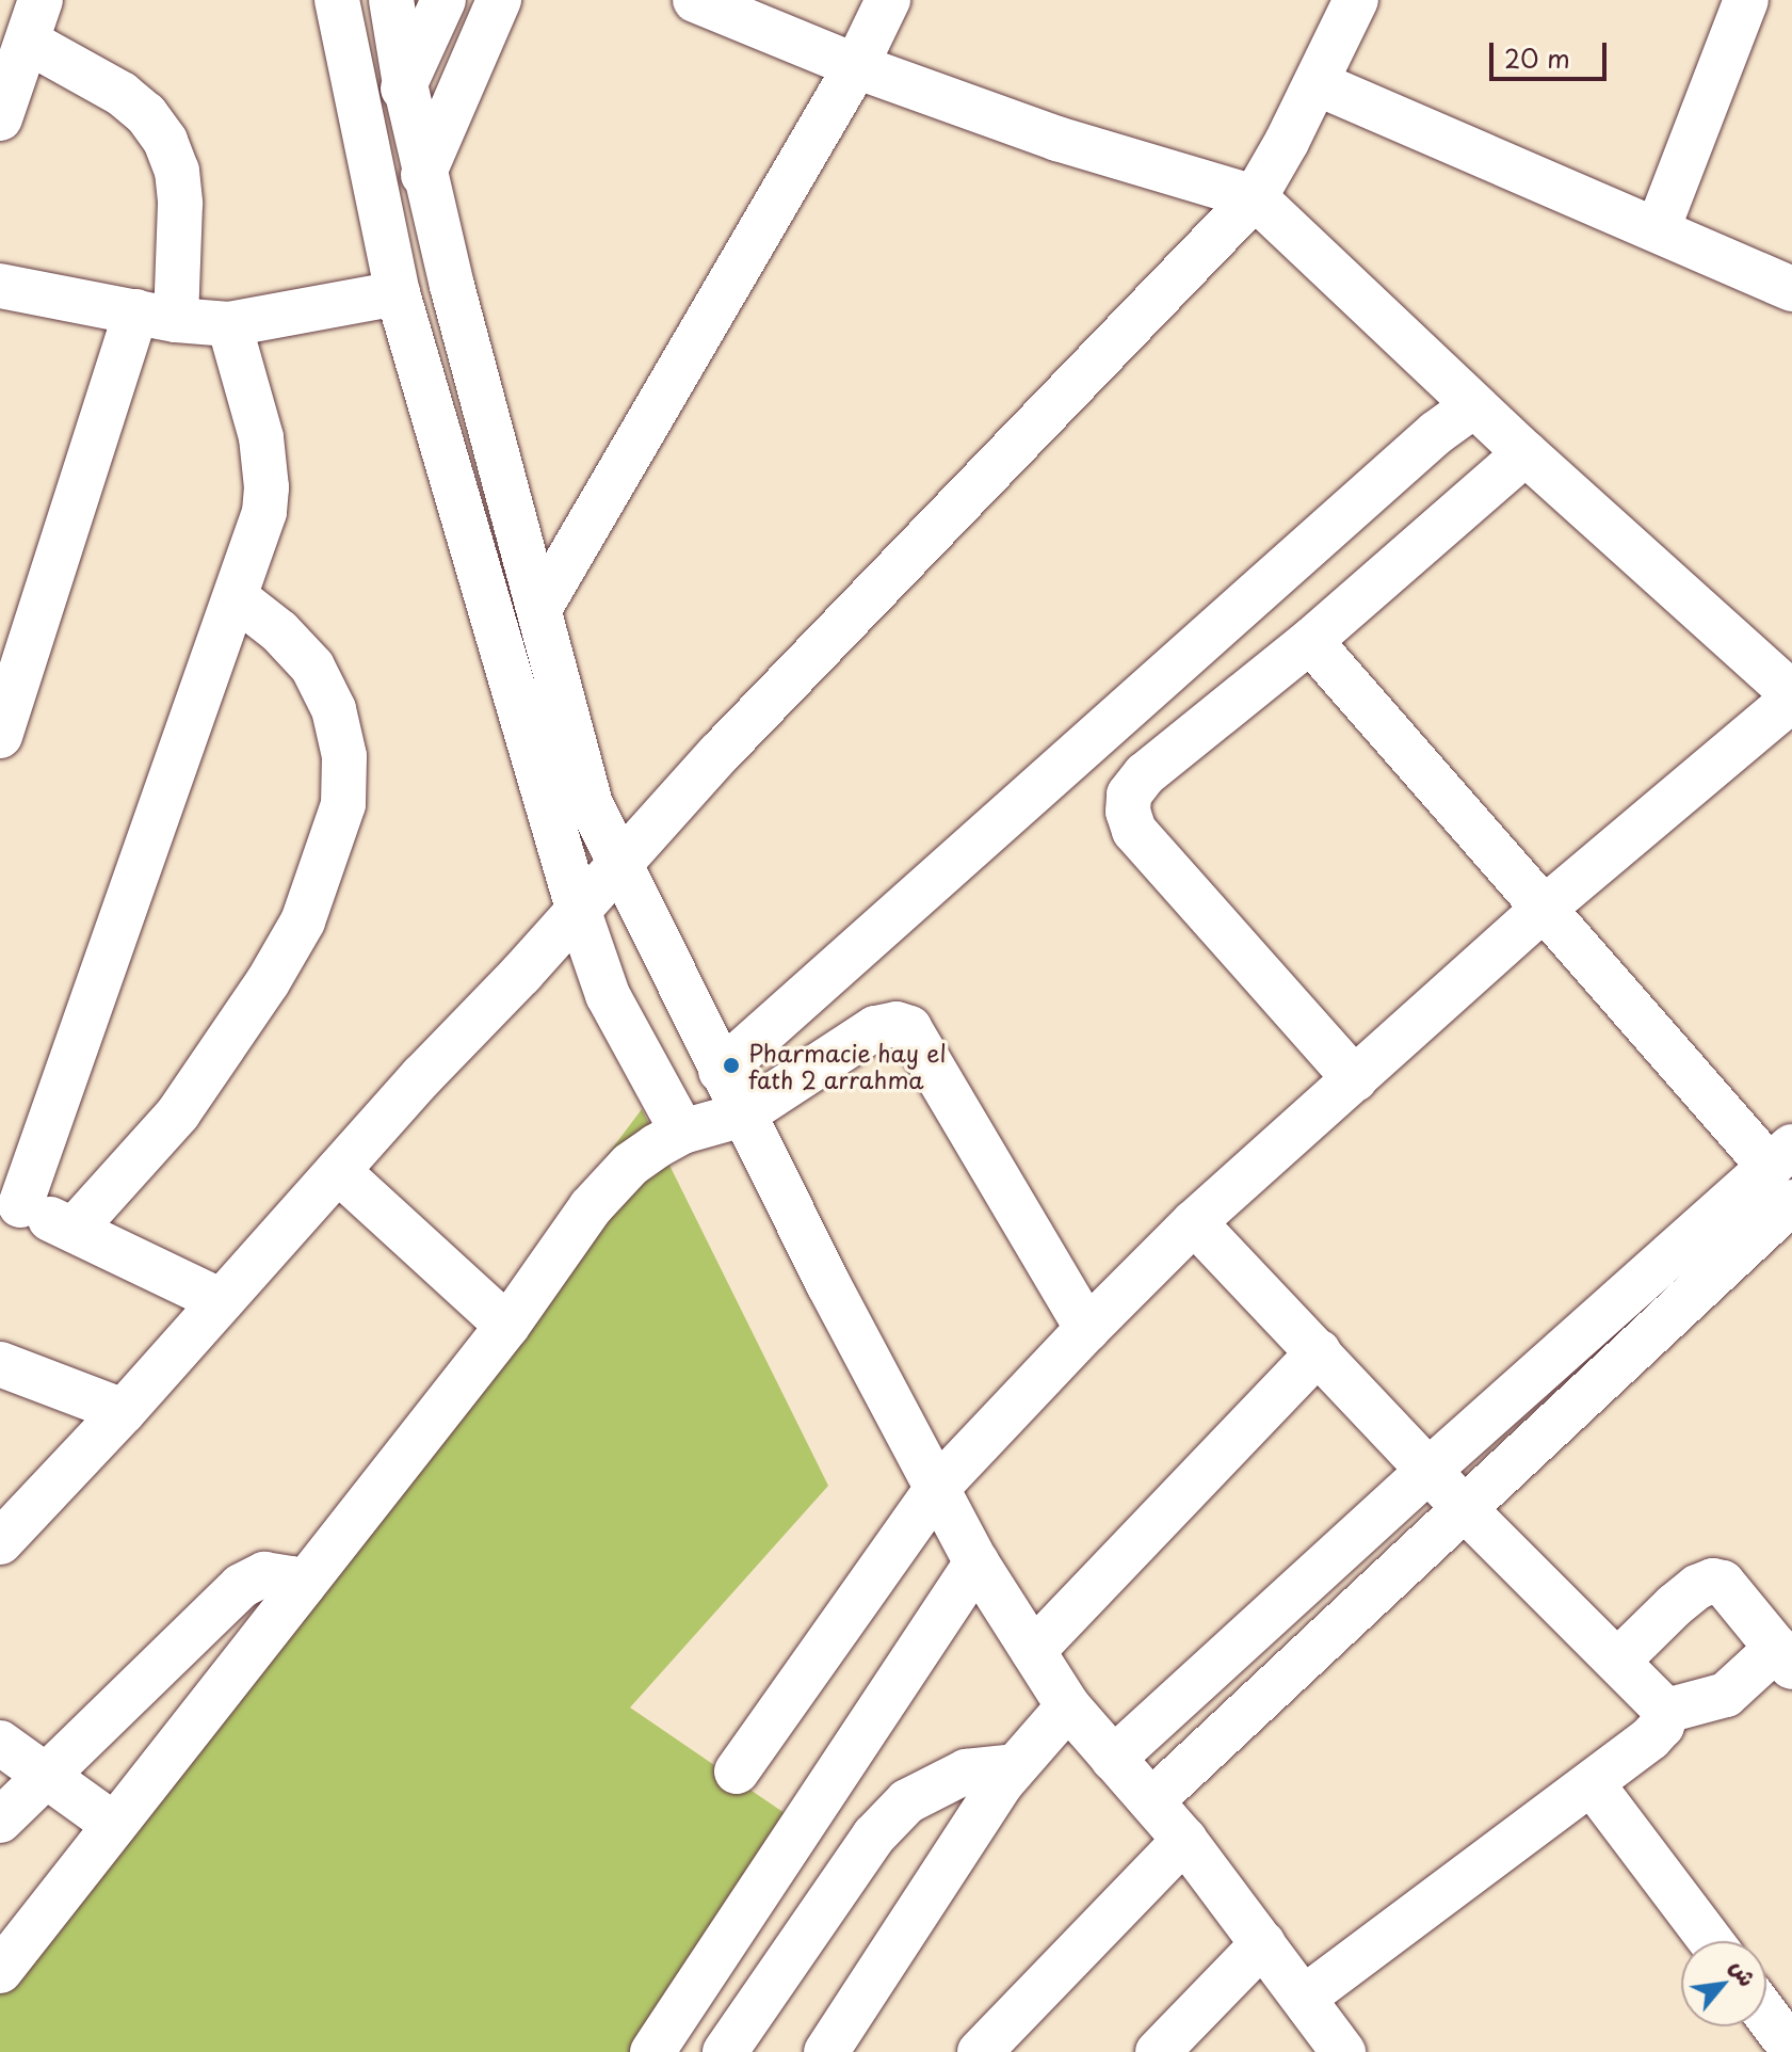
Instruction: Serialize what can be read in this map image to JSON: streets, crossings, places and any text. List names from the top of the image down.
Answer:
{
  "places": ["Pharmacie hay el fath 2 arrahma"],
  "scale_bar": "20 m",
  "north": "top right"
}
